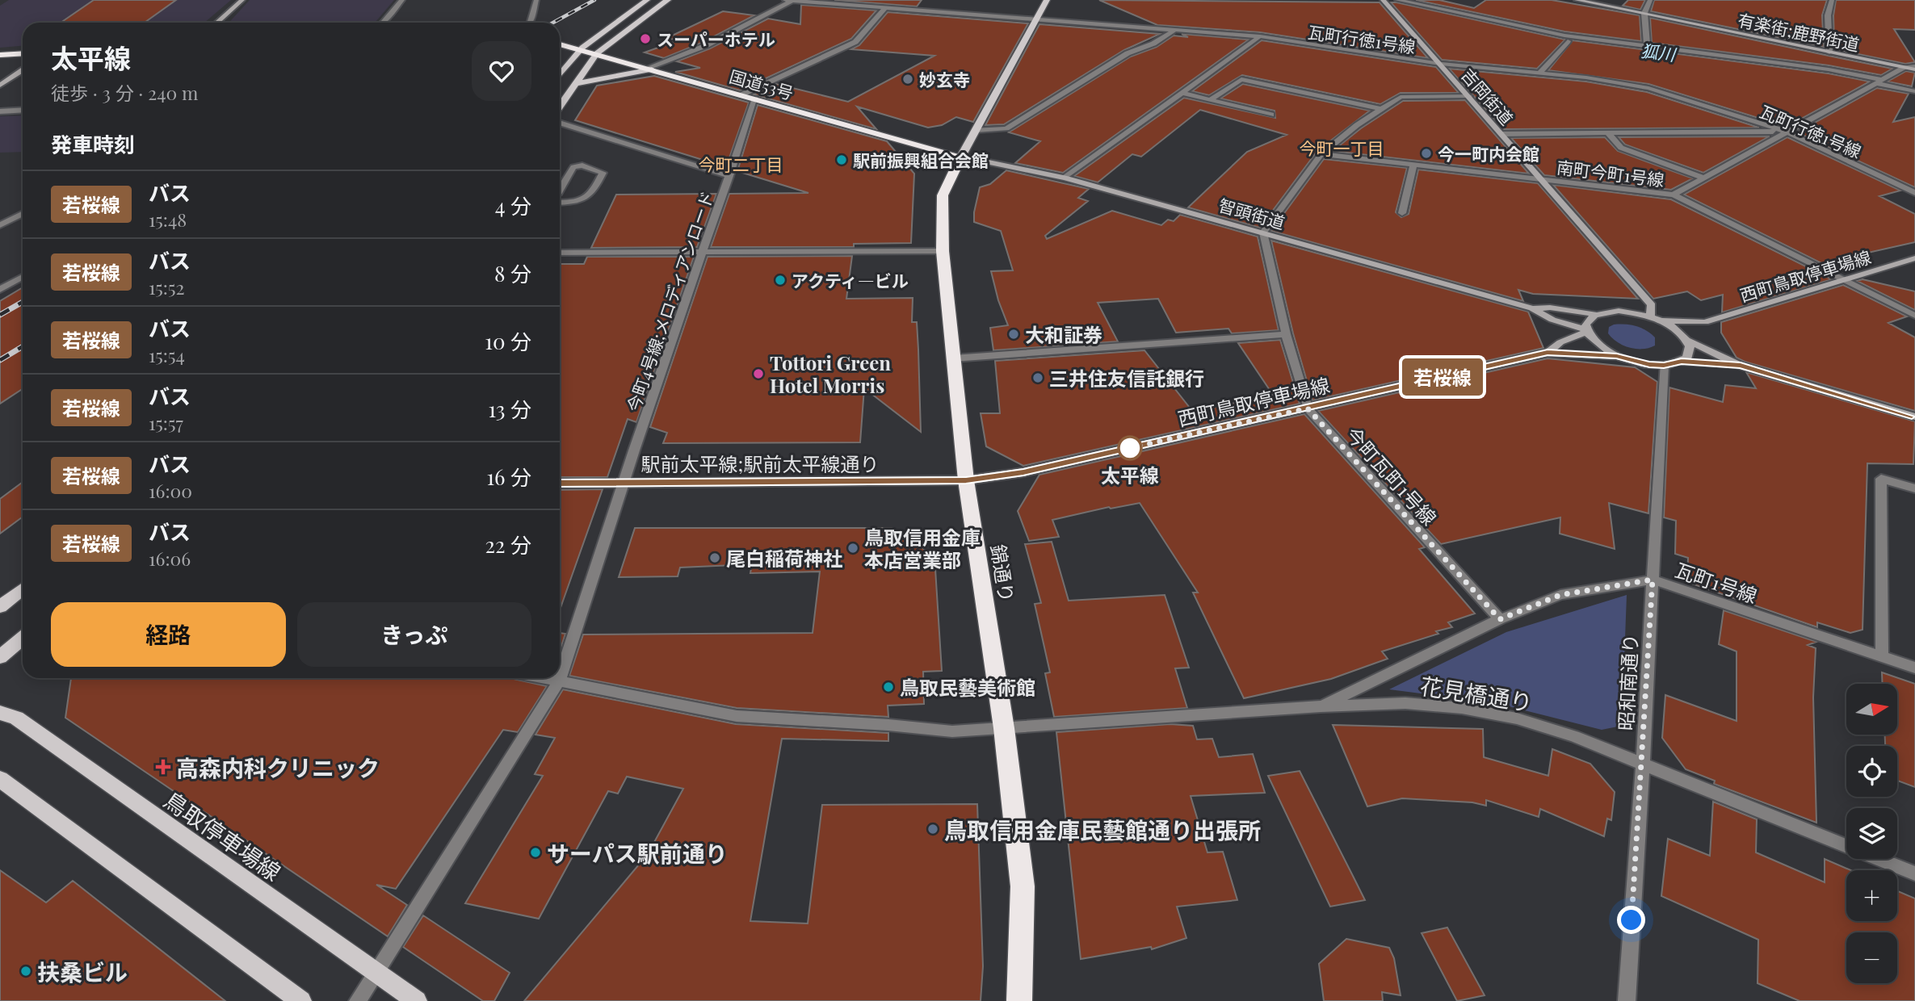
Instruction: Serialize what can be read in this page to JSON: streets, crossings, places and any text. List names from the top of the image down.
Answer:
{
  "streets": {
    "highway": ["国道53号", "錦通り"],
    "main road": ["鳥取停車場線"],
    "street": [
      "有楽街;鹿野街道",
      "瓦町行徳1号線",
      "吉岡街道",
      "南町今町1号線",
      "智頭街道",
      "西町鳥取停車場線",
      "今町4号線;メロディアンロード",
      "駅前太平線;駅前太平線通り",
      "今町瓦町1号線",
      "瓦町1号線",
      "昭和南通り",
      "花見橋通り"
    ]
  },
  "crossings": [
    ["有楽街;鹿野街道", "南町今町1号線"],
    ["瓦町行徳1号線", "吉岡街道"],
    ["瓦町行徳1号線", "南町今町1号線"],
    ["国道53号", "智頭街道"],
    ["国道53号", "今町4号線;メロディアンロード"],
    ["国道53号", "錦通り"],
    ["吉岡街道", "南町今町1号線"],
    ["吉岡街道", "西町鳥取停車場線"],
    ["智頭街道", "西町鳥取停車場線"],
    ["智頭街道", "今町瓦町1号線"],
    ["智頭街道", "錦通り"],
    ["西町鳥取停車場線", "駅前太平線;駅前太平線通り"],
    ["西町鳥取停車場線", "今町瓦町1号線"],
    ["西町鳥取停車場線", "錦通り"],
    ["西町鳥取停車場線", "昭和南通り"],
    ["今町4号線;メロディアンロード", "駅前太平線;駅前太平線通り"],
    ["今町4号線;メロディアンロード", "花見橋通り"],
    ["今町4号線;メロディアンロード", "鳥取停車場線"],
    ["駅前太平線;駅前太平線通り", "錦通り"],
    ["今町瓦町1号線", "瓦町1号線"],
    ["錦通り", "花見橋通り"],
    ["瓦町1号線", "昭和南通り"],
    ["瓦町1号線", "花見橋通り"],
    ["昭和南通り", "花見橋通り"]
  ],
  "districts": ["今町一丁目", "今町二丁目"],
  "water": ["狐川"],
  "places": {
    "other": [
      "スーパーホテル",
      "妙玄寺",
      "今一町内会館",
      "駅前振興組合会館",
      "アクティ―ビル",
      "大和証券",
      "Tottori Green Hotel Morris",
      "三井住友信託銀行",
      "太平線",
      "鳥取信用金庫 本店営業部",
      "尾白稲荷神社",
      "鳥取民藝美術館",
      "鳥取信用金庫民藝館通り出張所",
      "サーパス駅前通り",
      "扶桑ビル"
    ],
    "health": ["高森内科クリニック"]
  },
  "lines": ["bus line 若桜線"],
  "north": "right",
  "page": {
    "on_map": "若桜線",
    "heading": [
      ["太平線", "徒歩 · 3 分 · 240 m"],
      "発車時刻"
    ],
    "list": [
      {
        "mark": "若桜線",
        "name": "バス",
        "note": "15:48",
        "value": "4 分"
      },
      {
        "mark": "若桜線",
        "name": "バス",
        "note": "15:52",
        "value": "8 分"
      },
      {
        "mark": "若桜線",
        "name": "バス",
        "note": "15:54",
        "value": "10 分"
      },
      {
        "mark": "若桜線",
        "name": "バス",
        "note": "15:57",
        "value": "13 分"
      },
      {
        "mark": "若桜線",
        "name": "バス",
        "note": "16:00",
        "value": "16 分"
      },
      {
        "mark": "若桜線",
        "name": "バス",
        "note": "16:06",
        "value": "22 分"
      }
    ],
    "buttons": ["経路", "きっぷ"],
    "map_buttons": ["+", "−"]
  }
}
